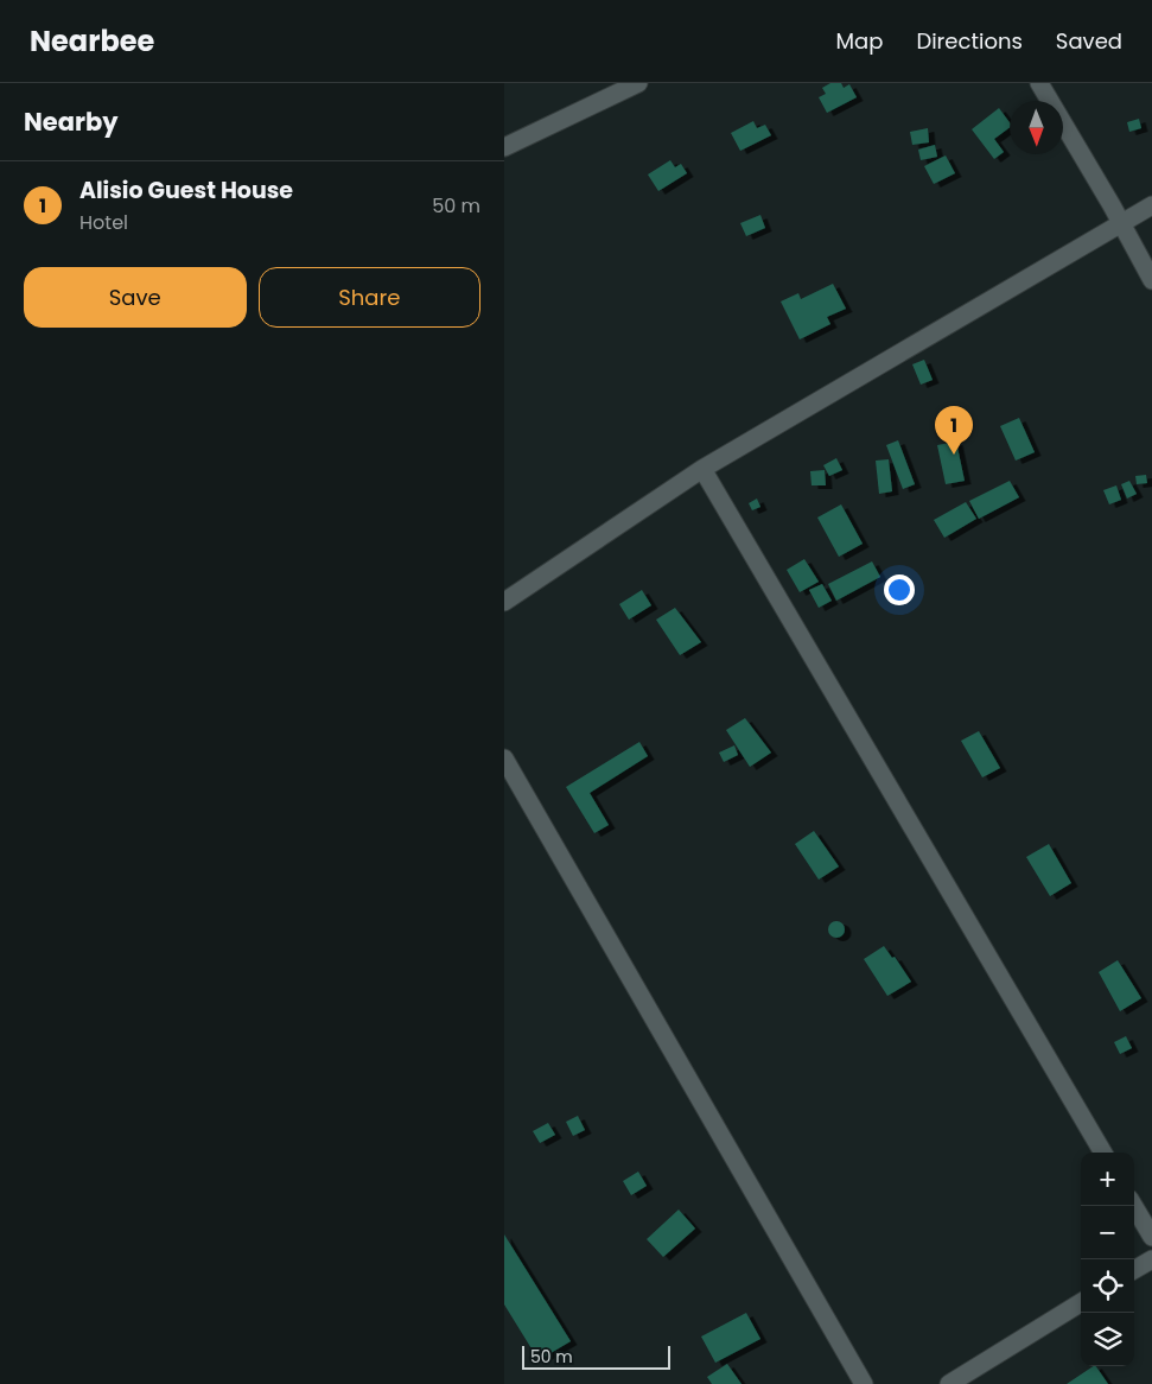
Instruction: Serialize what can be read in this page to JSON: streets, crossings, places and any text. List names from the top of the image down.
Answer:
{
  "scale_bar": "50 m",
  "north": "bottom",
  "page": {
    "header": "Nearbee",
    "nav": ["Map", "Directions", "Saved"],
    "heading": "Nearby",
    "list": [
      {
        "mark": "1",
        "name": "Alisio Guest House",
        "note": "Hotel",
        "value": "50 m"
      }
    ],
    "buttons": ["Save", "Share"],
    "pins": "1",
    "map_buttons": ["+", "−"],
    "scale": "50 m"
  }
}
